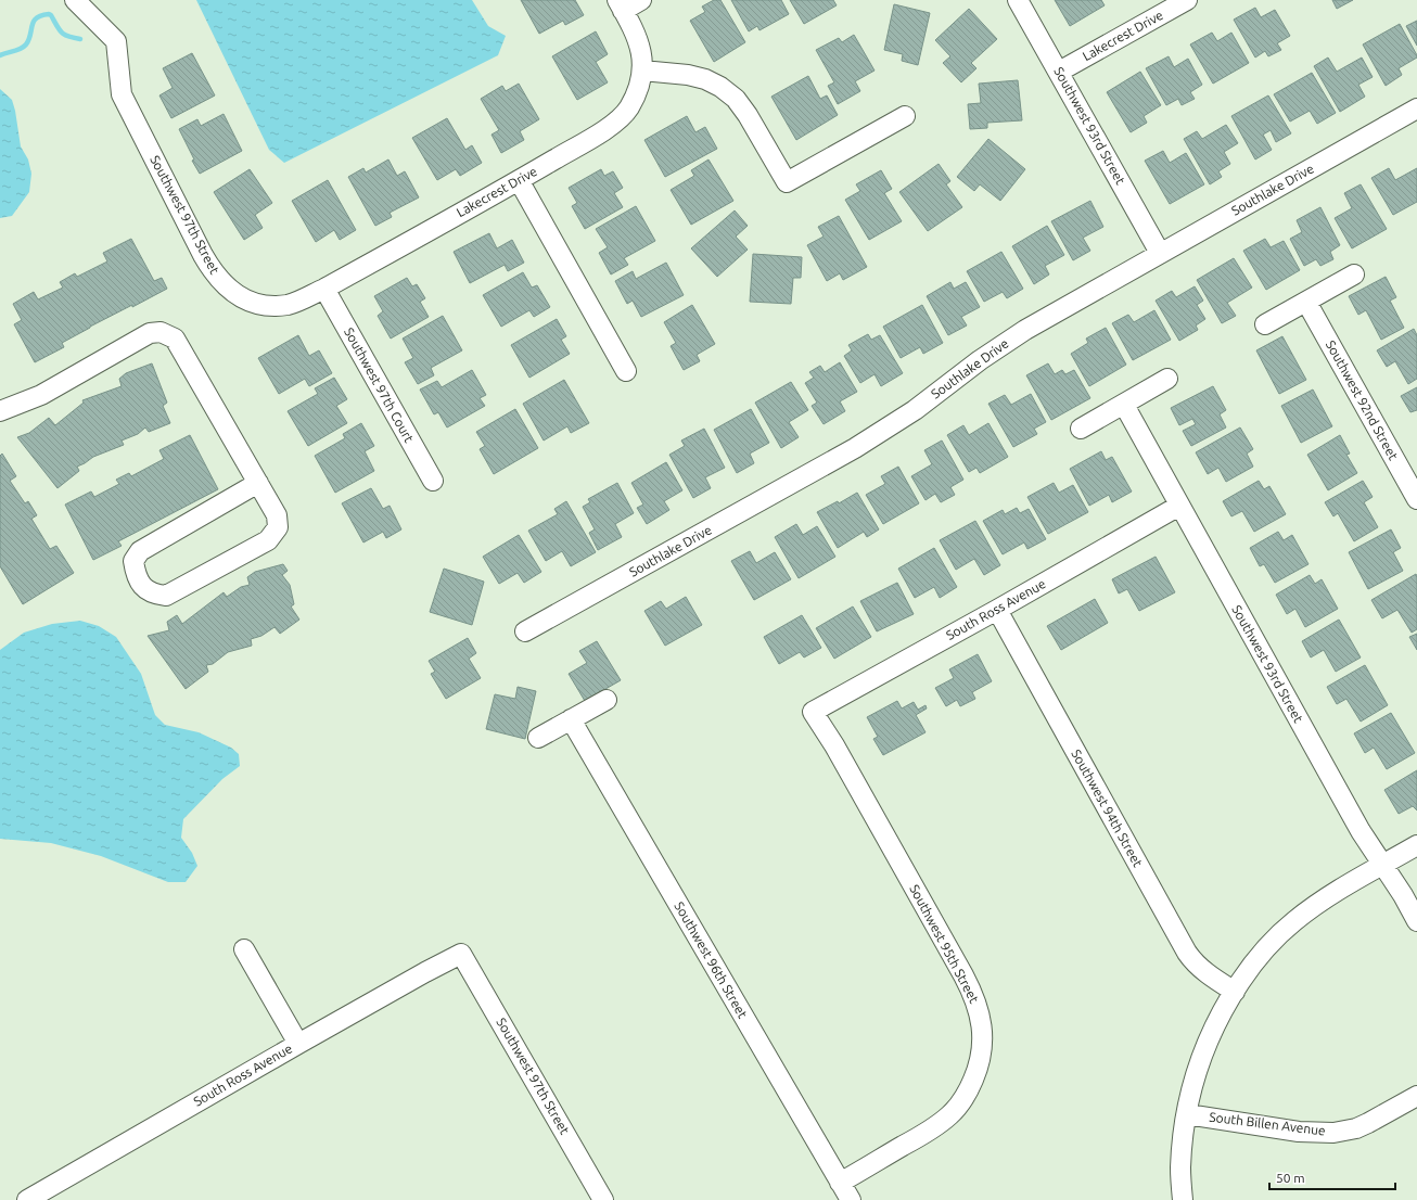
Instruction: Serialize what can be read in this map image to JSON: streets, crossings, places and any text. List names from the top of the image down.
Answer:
{
  "streets": {
    "street": [
      "Lakecrest Drive",
      "Southwest 93rd Street",
      "Southlake Drive",
      "Southwest 97th Street",
      "Southwest 97th Court",
      "Southwest 92nd Street",
      "South Ross Avenue",
      "Southwest 94th Street",
      "Southwest 95th Street",
      "Southwest 96th Street",
      "South Billen Avenue"
    ]
  },
  "crossings": [
    ["Lakecrest Drive", "Southwest 93rd Street"],
    ["Lakecrest Drive", "Southwest 97th Street"],
    ["Lakecrest Drive", "Southwest 97th Court"],
    ["Southwest 93rd Street", "Southlake Drive"],
    ["Southwest 93rd Street", "South Ross Avenue"],
    ["Southwest 97th Street", "Southwest 97th Court"],
    ["Southwest 97th Street", "South Ross Avenue"],
    ["South Ross Avenue", "Southwest 94th Street"],
    ["South Ross Avenue", "Southwest 95th Street"],
    ["Southwest 95th Street", "Southwest 96th Street"]
  ],
  "scale_bar": "50 m"
}
